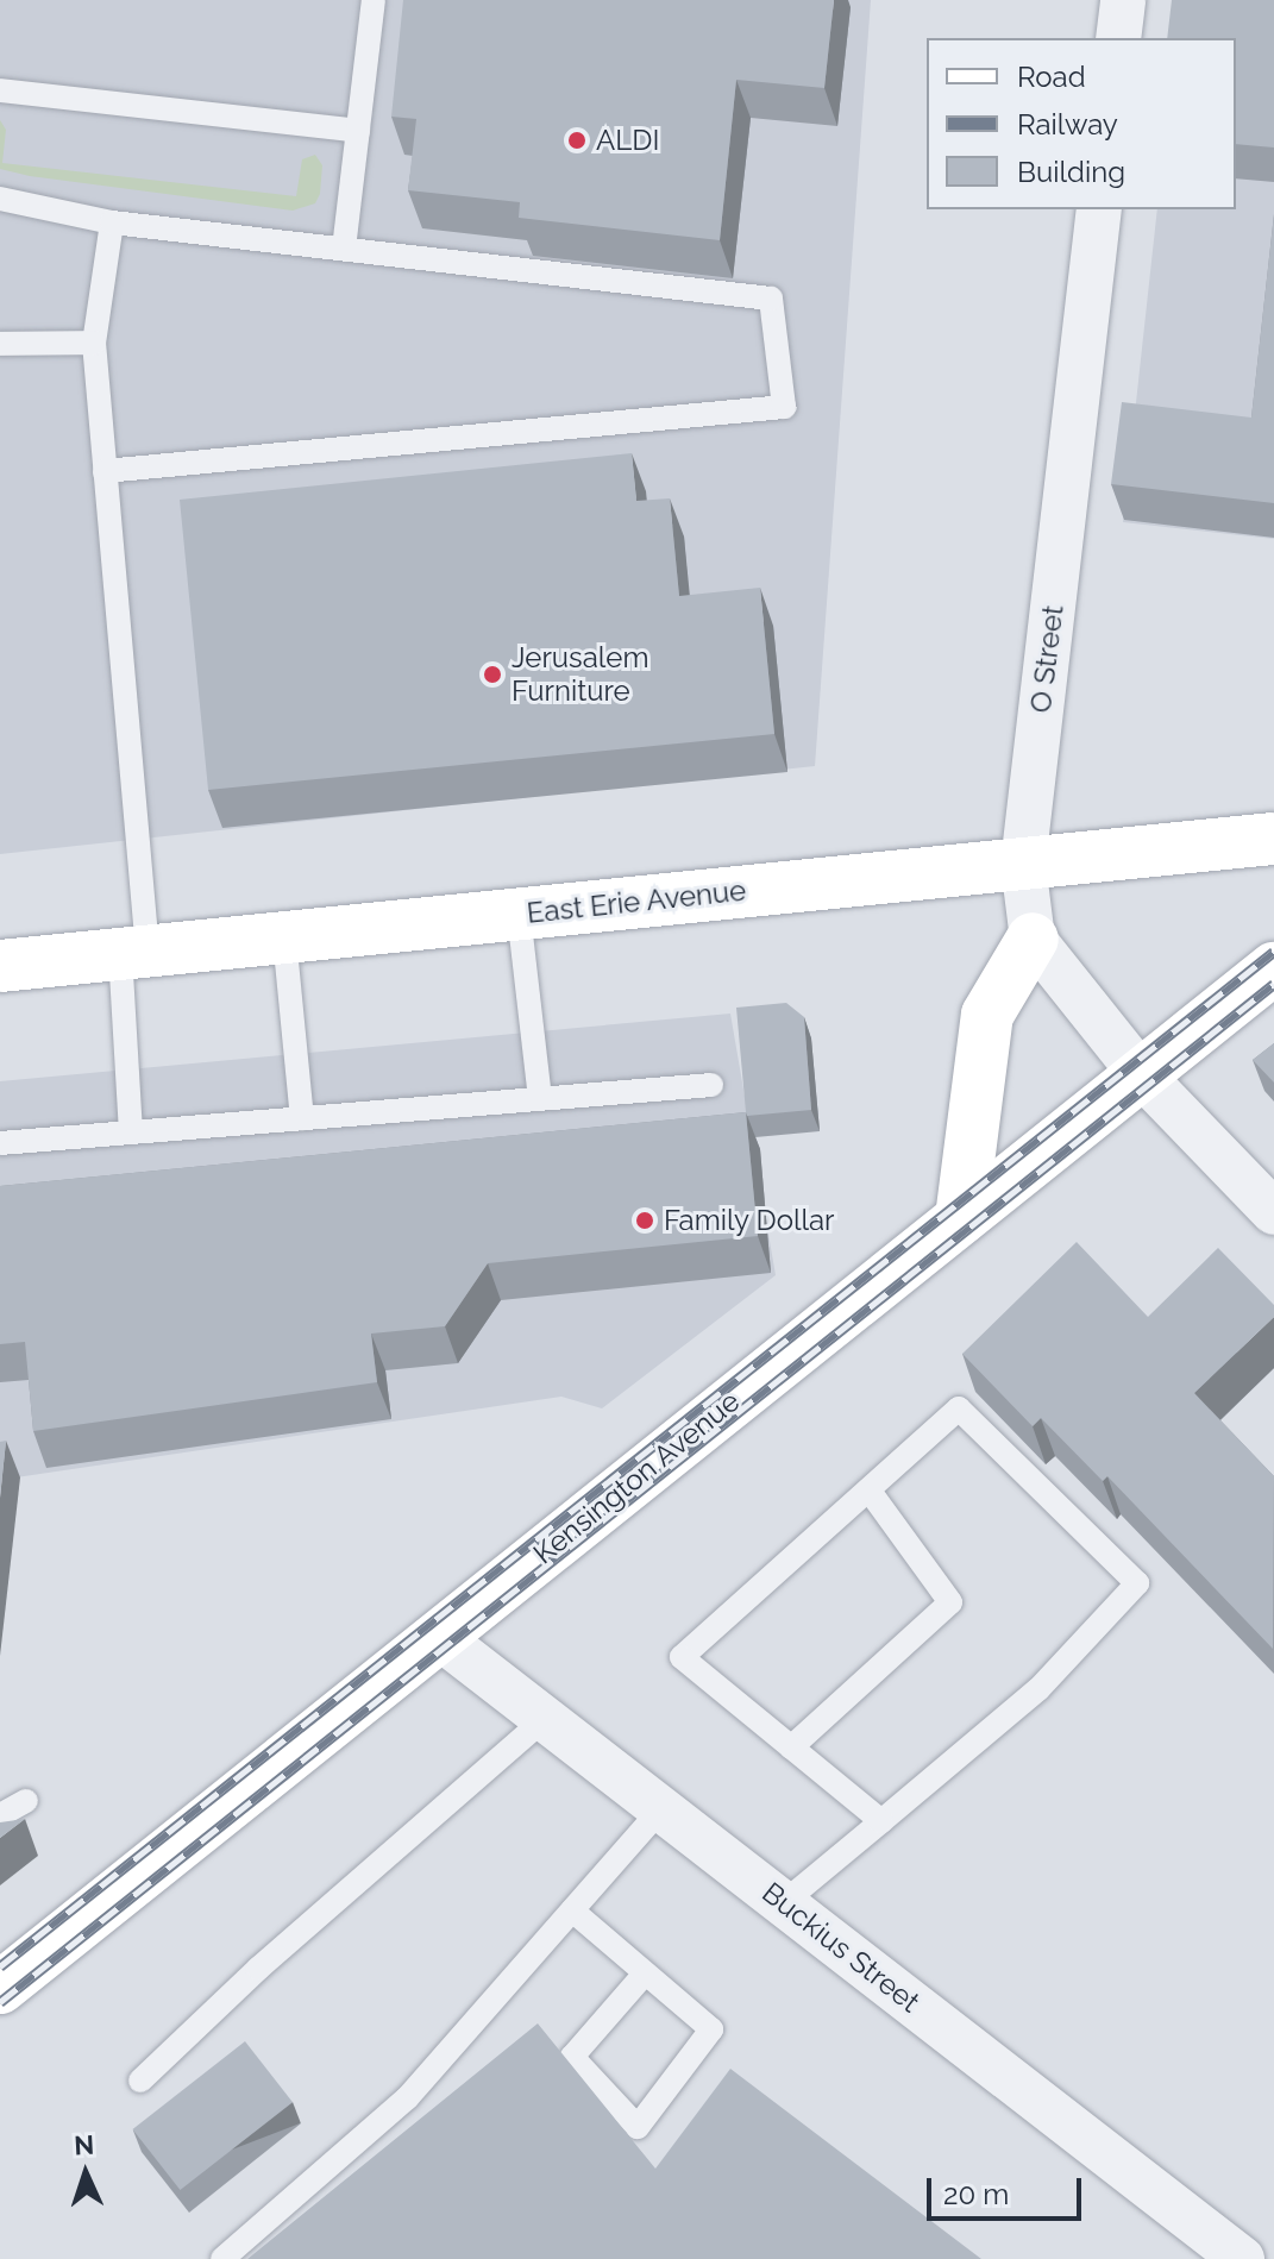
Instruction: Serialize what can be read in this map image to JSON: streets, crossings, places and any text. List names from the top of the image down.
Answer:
{
  "streets": {
    "street": [
      "O Street",
      "East Erie Avenue",
      "Kensington Avenue",
      "Buckius Street"
    ]
  },
  "crossings": [
    ["O Street", "East Erie Avenue"],
    ["Kensington Avenue", "Buckius Street"]
  ],
  "places": ["ALDI", "Jerusalem Furniture", "Family Dollar"],
  "legend": ["Road", "Railway", "Building"],
  "scale_bar": "20 m",
  "north": "top"
}
